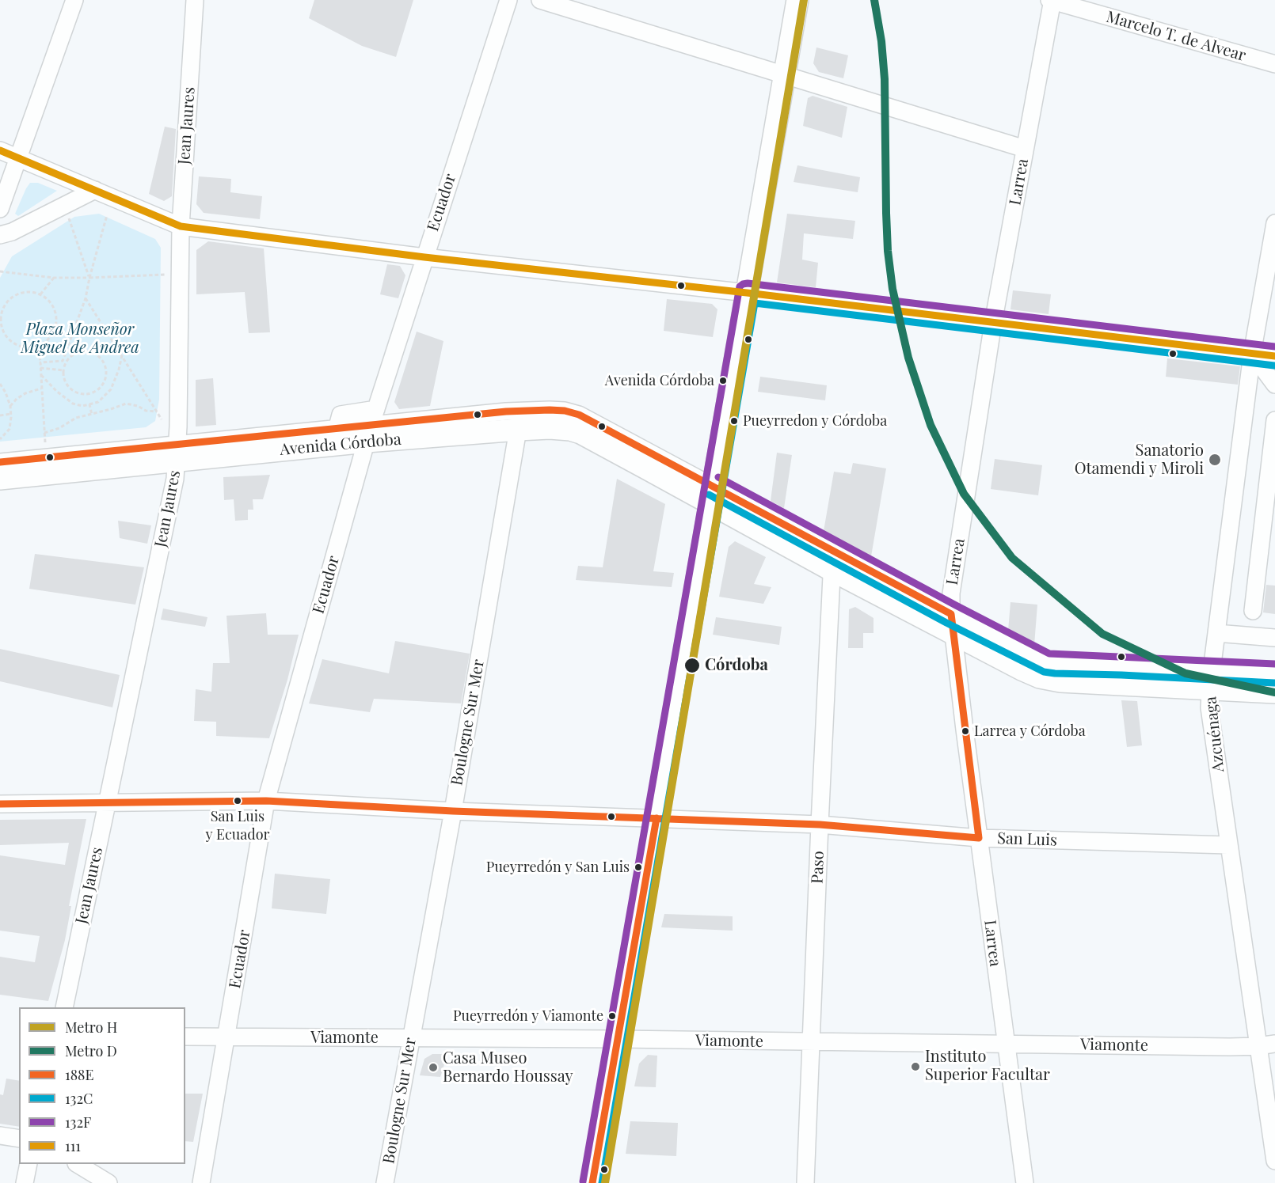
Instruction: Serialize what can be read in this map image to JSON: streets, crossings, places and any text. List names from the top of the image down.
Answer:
{
  "streets": {
    "main road": ["Avenida Córdoba"],
    "street": [
      "Marcelo T. de Alvear",
      "Jean Jaures",
      "Larrea",
      "Ecuador",
      "Boulogne Sur Mer",
      "Azcuénaga",
      "San Luis",
      "Paso",
      "Viamonte"
    ]
  },
  "crossings": [
    ["Marcelo T. de Alvear", "Larrea"],
    ["Jean Jaures", "Avenida Córdoba"],
    ["Jean Jaures", "San Luis"],
    ["Larrea", "Avenida Córdoba"],
    ["Larrea", "San Luis"],
    ["Larrea", "Viamonte"],
    ["Ecuador", "Avenida Córdoba"],
    ["Ecuador", "San Luis"],
    ["Ecuador", "Viamonte"],
    ["Avenida Córdoba", "Boulogne Sur Mer"],
    ["Avenida Córdoba", "Azcuénaga"],
    ["Avenida Córdoba", "Paso"],
    ["Boulogne Sur Mer", "San Luis"],
    ["Boulogne Sur Mer", "Viamonte"],
    ["Azcuénaga", "San Luis"],
    ["Azcuénaga", "Viamonte"],
    ["San Luis", "Paso"],
    ["Paso", "Viamonte"]
  ],
  "parks": ["Plaza Monseñor Miguel de Andrea"],
  "places": [
    "Avenida Córdoba",
    "Pueyrredon y Córdoba",
    "Sanatorio Otamendi y Miroli",
    "Córdoba",
    "Larrea y Córdoba",
    "San Luis y Ecuador",
    "Pueyrredón y San Luis",
    "Pueyrredón y Viamonte",
    "Instituto Superior Facultar",
    "Casa Museo Bernardo Houssay"
  ],
  "lines": [
    "metro line H",
    "metro line D",
    "transit line 111",
    "transit line 132F",
    "transit line 132C",
    "transit line 188E"
  ],
  "legend": [
    "Metro H",
    "Metro D",
    "188E",
    "132C",
    "132F",
    "111"
  ]
}
